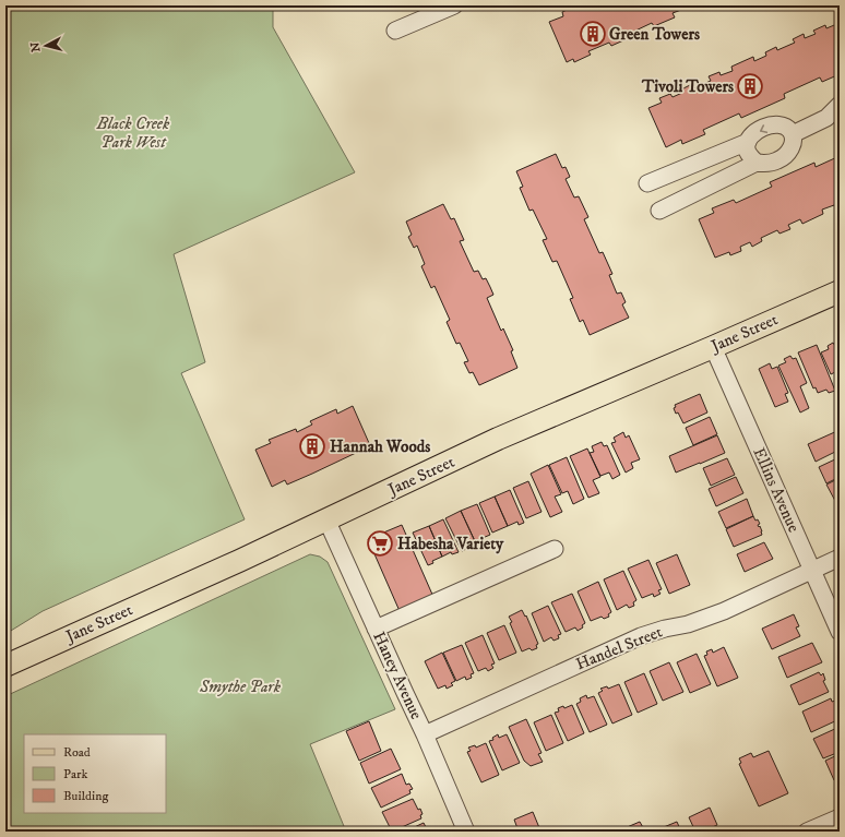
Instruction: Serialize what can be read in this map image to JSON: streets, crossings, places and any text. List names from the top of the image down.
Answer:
{
  "streets": {
    "main road": ["Jane Street"],
    "street": ["Ellins Avenue", "Handel Street", "Haney Avenue"]
  },
  "crossings": [
    ["Jane Street", "Ellins Avenue"],
    ["Jane Street", "Haney Avenue"],
    ["Ellins Avenue", "Handel Street"],
    ["Handel Street", "Haney Avenue"]
  ],
  "parks": ["Black Creek Park West", "Smythe Park"],
  "places": {
    "building": ["Green Towers", "Tivoli Towers", "Hannah Woods"],
    "supermarket": ["Habesha Variety"]
  },
  "legend": ["Road", "Park", "Building"],
  "north": "left"
}
